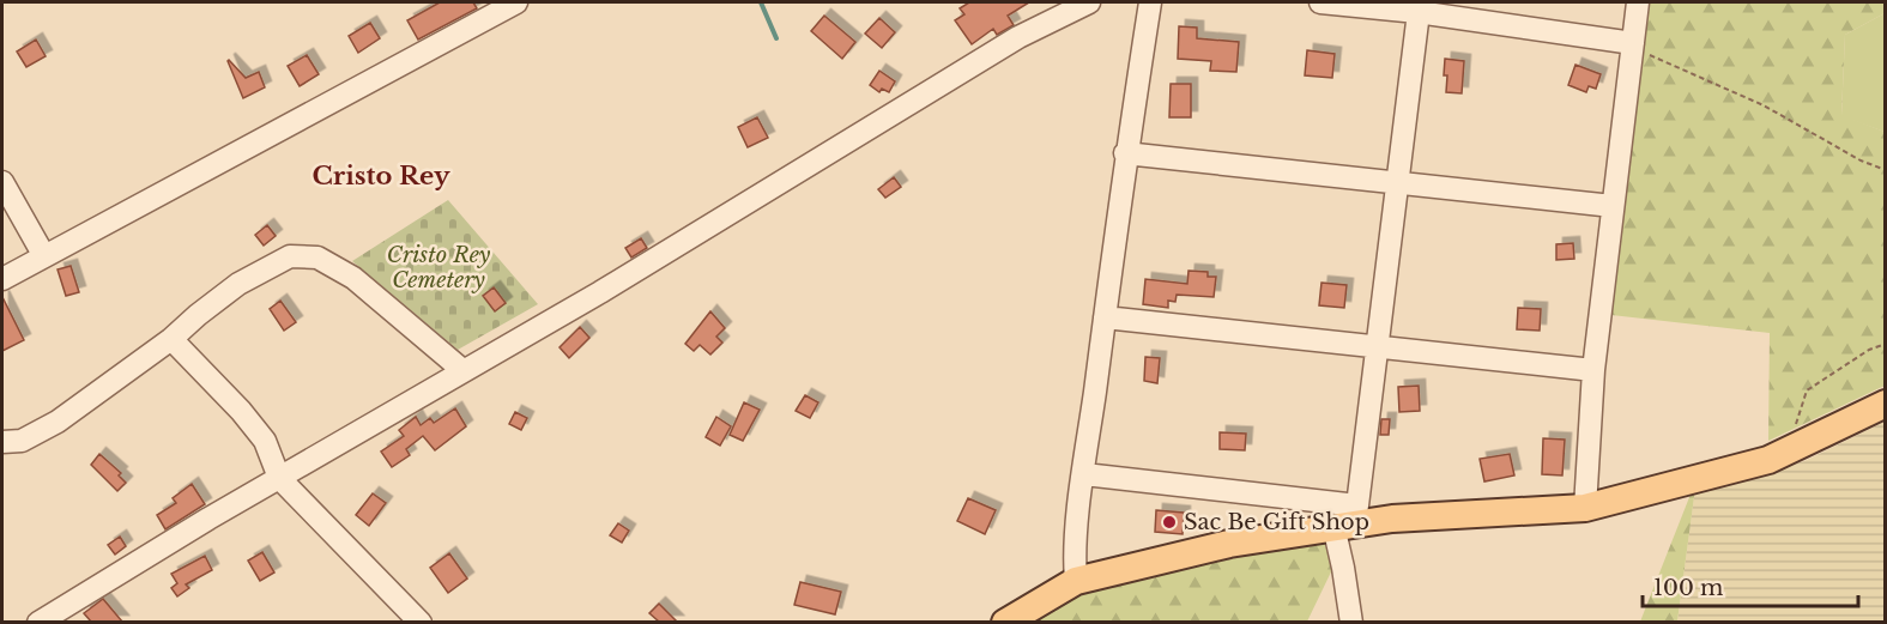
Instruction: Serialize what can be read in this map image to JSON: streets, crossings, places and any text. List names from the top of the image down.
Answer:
{
  "districts": ["Cristo Rey"],
  "parks": ["Cristo Rey Cemetery"],
  "places": ["Sac Be Gift Shop"],
  "scale_bar": "100 m"
}
